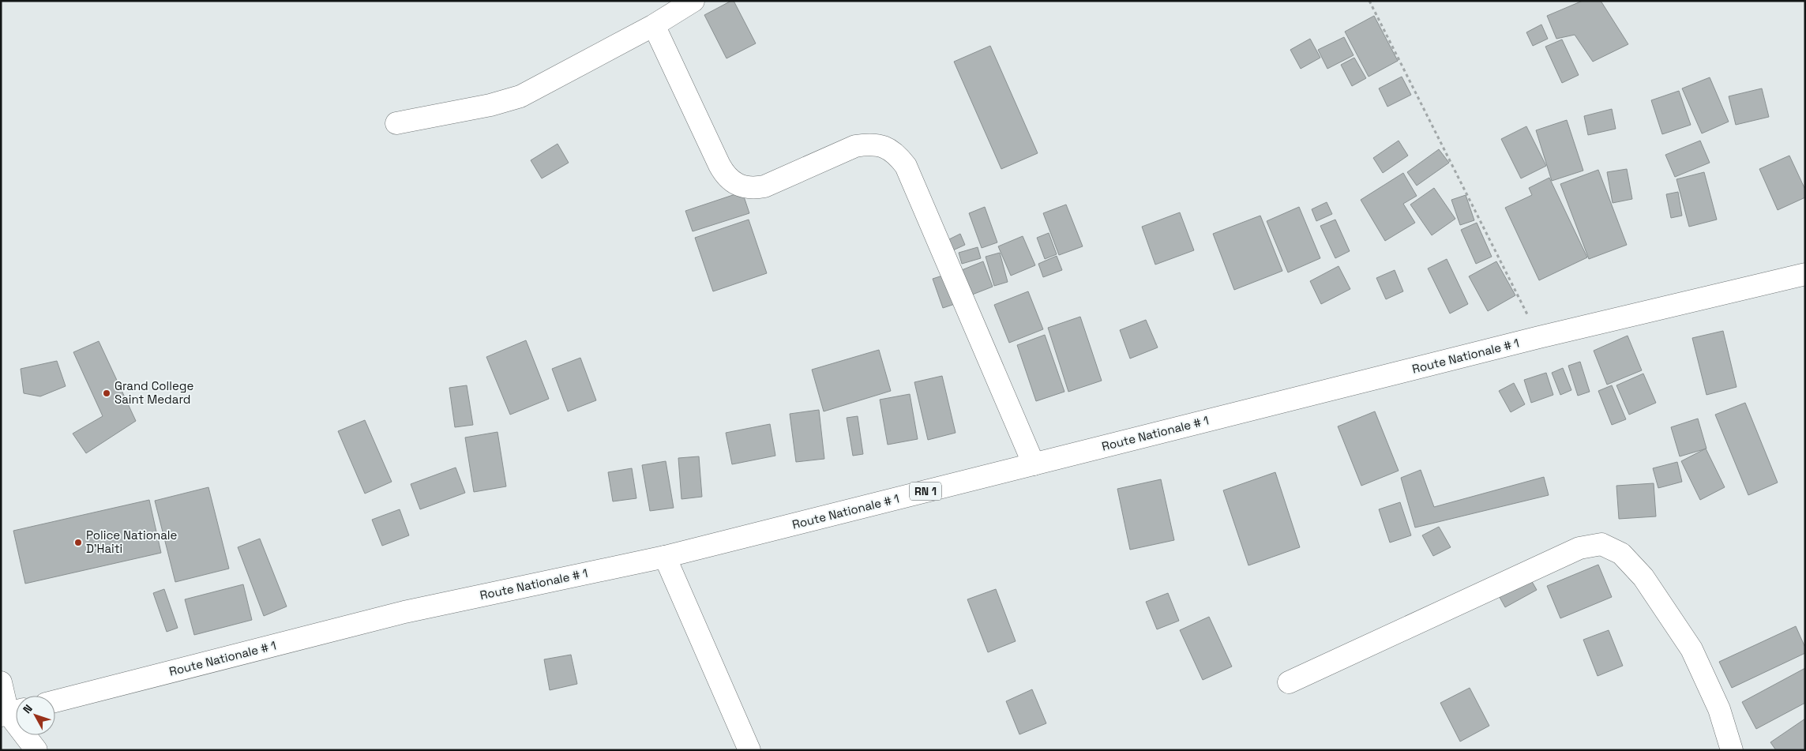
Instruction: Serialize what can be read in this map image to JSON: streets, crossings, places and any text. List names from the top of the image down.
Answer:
{
  "streets": {
    "street": ["Route Nationale # 1", "RN 1"]
  },
  "places": ["Grand College Saint Medard", "Police Nationale D'Haiti"],
  "north": "top left"
}
